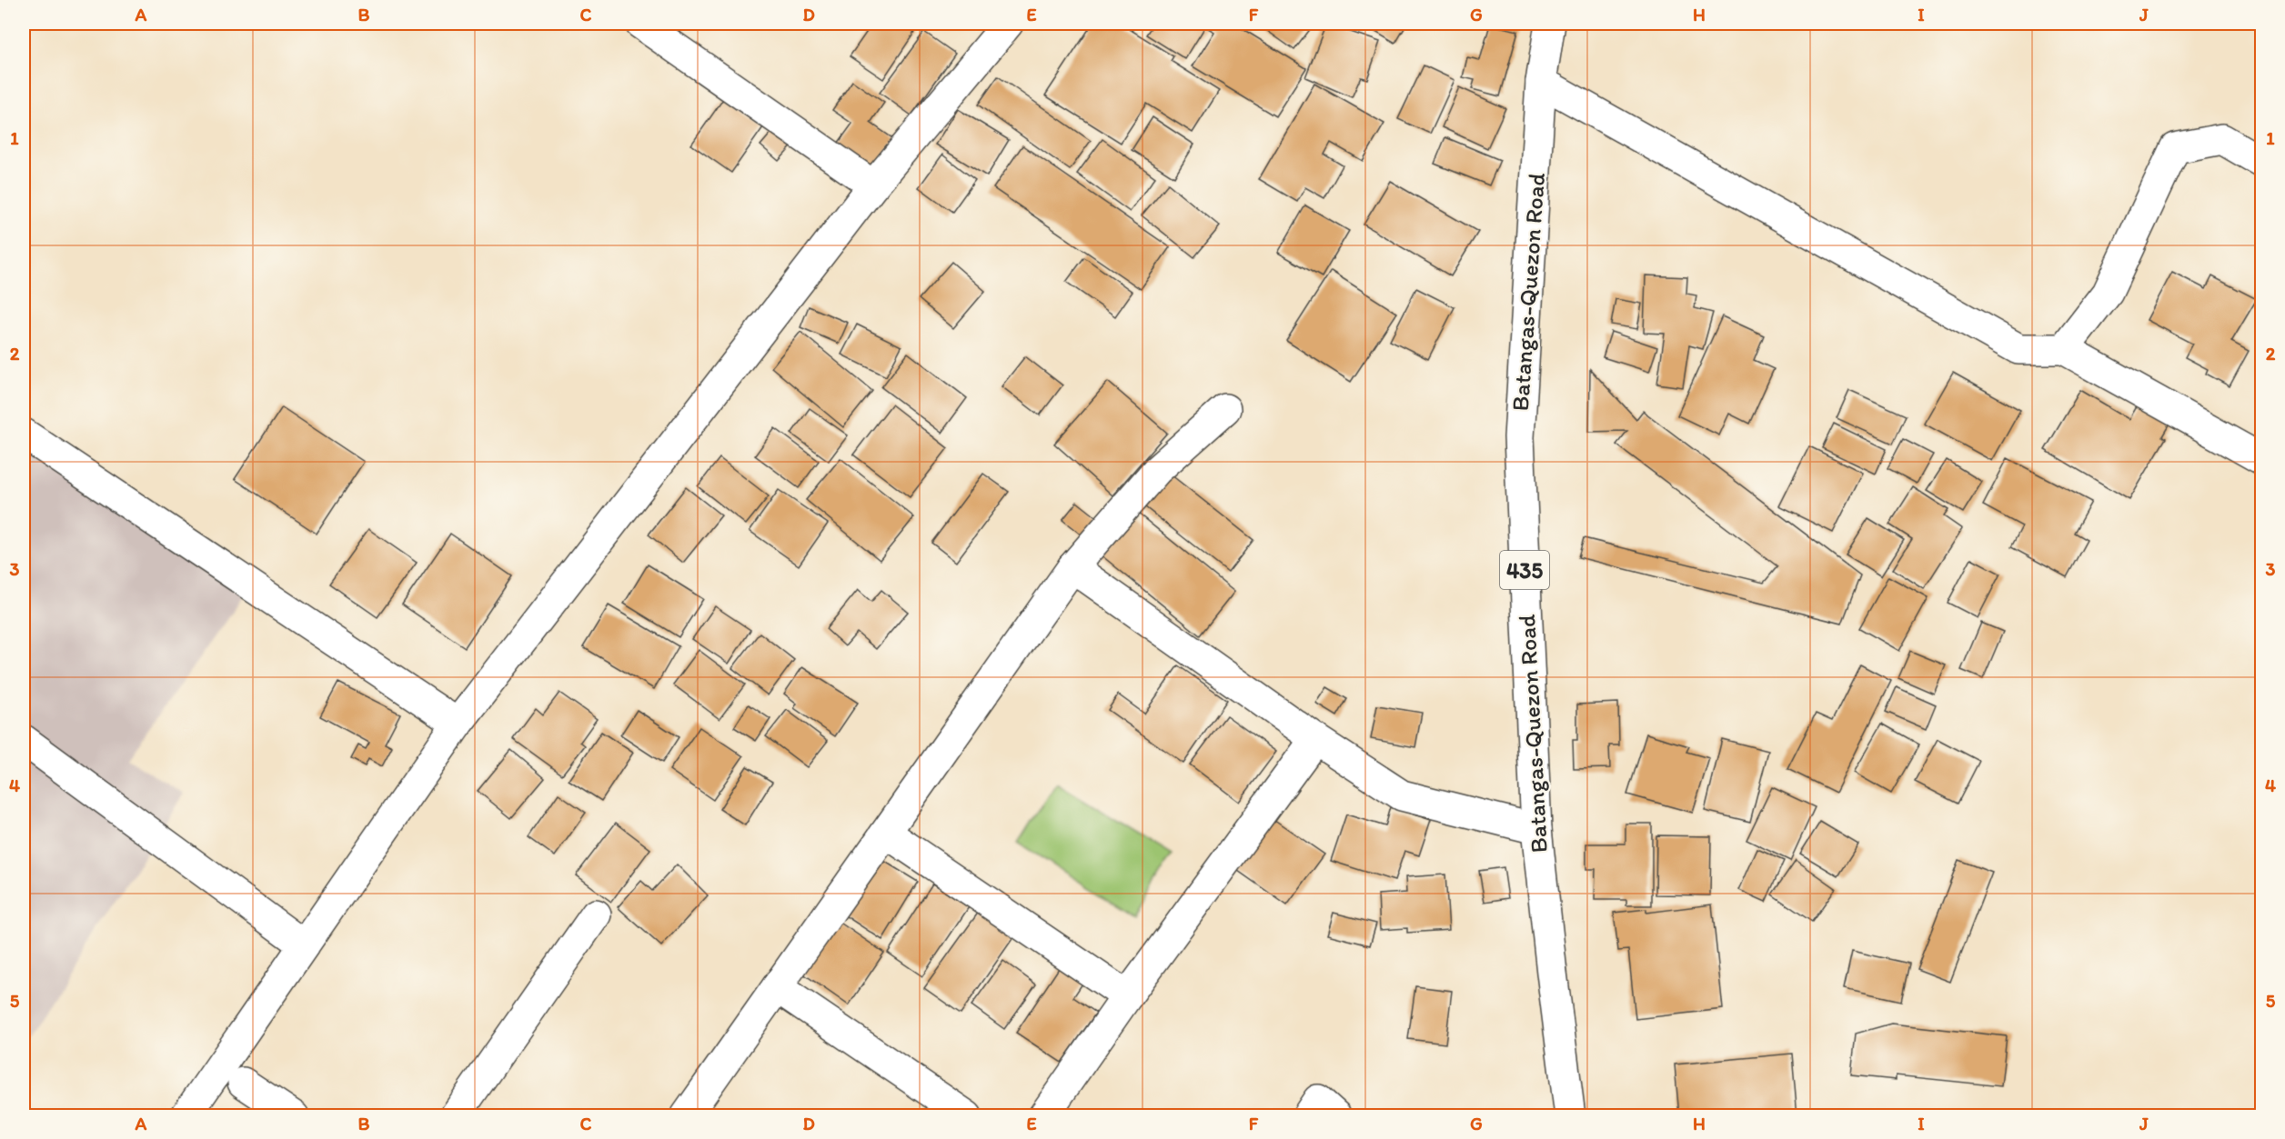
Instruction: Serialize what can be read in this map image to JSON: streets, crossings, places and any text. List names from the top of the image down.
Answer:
{
  "streets": {
    "street": ["Batangas-Quezon Road", "435"]
  },
  "grid": {
    "columns": [
      "A",
      "B",
      "C",
      "D",
      "E",
      "F",
      "G",
      "H",
      "I",
      "J"
    ],
    "rows": [
      "1",
      "2",
      "3",
      "4",
      "5"
    ]
  }
}
